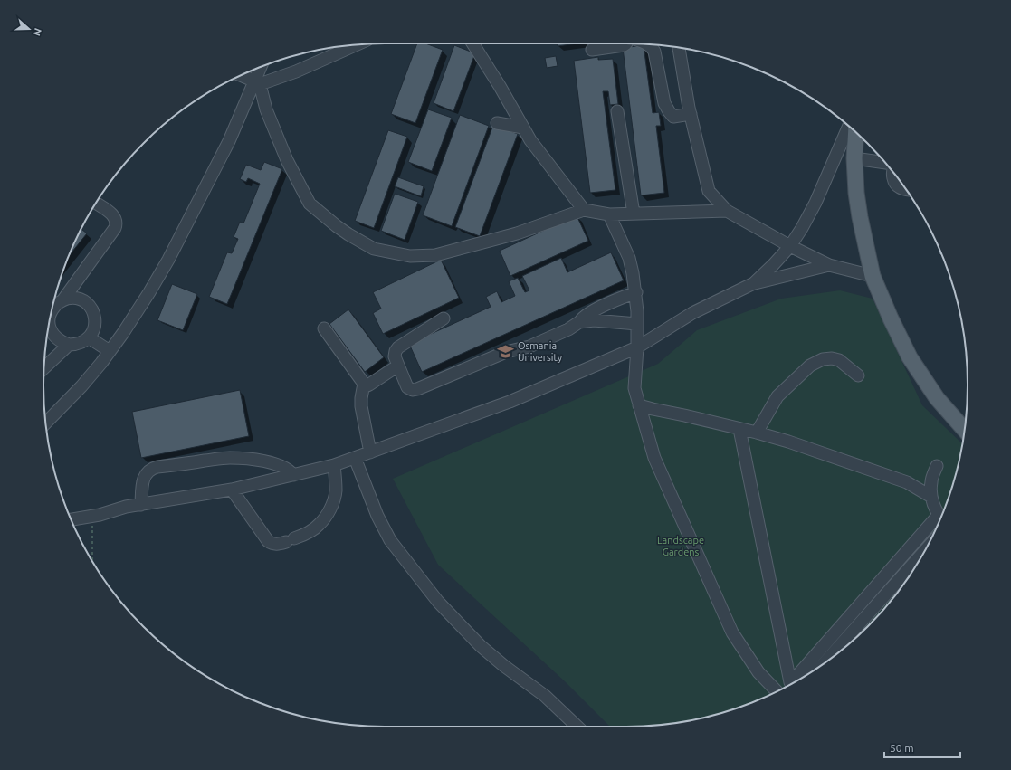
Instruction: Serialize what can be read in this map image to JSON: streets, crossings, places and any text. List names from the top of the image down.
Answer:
{
  "parks": ["Landscape Gardens"],
  "places": {
    "school or university": ["Osmania University"]
  },
  "scale_bar": "50 m",
  "north": "right"
}
